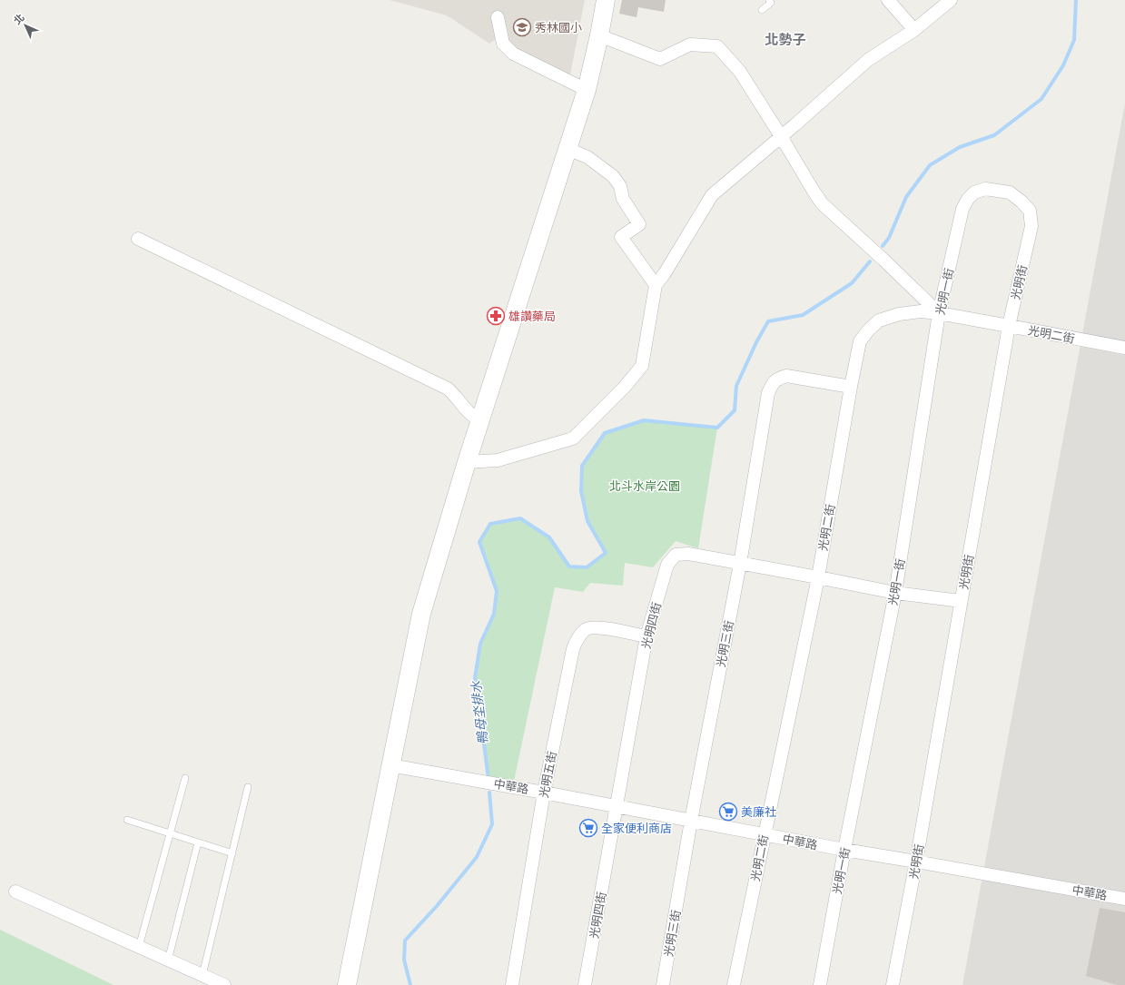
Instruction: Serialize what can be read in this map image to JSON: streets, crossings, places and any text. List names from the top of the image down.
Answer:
{
  "streets": {
    "street": [
      "光明街",
      "光明一街",
      "光明二街",
      "光明四街",
      "光明三街",
      "光明五街",
      "中華路"
    ]
  },
  "crossings": [
    ["光明街", "光明一街"],
    ["光明街", "光明二街"],
    ["光明街", "光明四街"],
    ["光明街", "中華路"],
    ["光明一街", "光明二街"],
    ["光明一街", "光明四街"],
    ["光明一街", "中華路"],
    ["光明二街", "光明四街"],
    ["光明二街", "光明三街"],
    ["光明二街", "中華路"],
    ["光明四街", "光明三街"],
    ["光明四街", "光明五街"],
    ["光明四街", "中華路"],
    ["光明三街", "中華路"],
    ["光明五街", "中華路"]
  ],
  "districts": ["北勢子"],
  "water": ["鴨母坔排水"],
  "parks": ["北斗水岸公園"],
  "places": {
    "school or university": ["秀林國小"],
    "pharmacy": ["雄讚藥局"],
    "supermarket": ["美廉社", "全家便利商店"]
  },
  "north": "top left"
}
